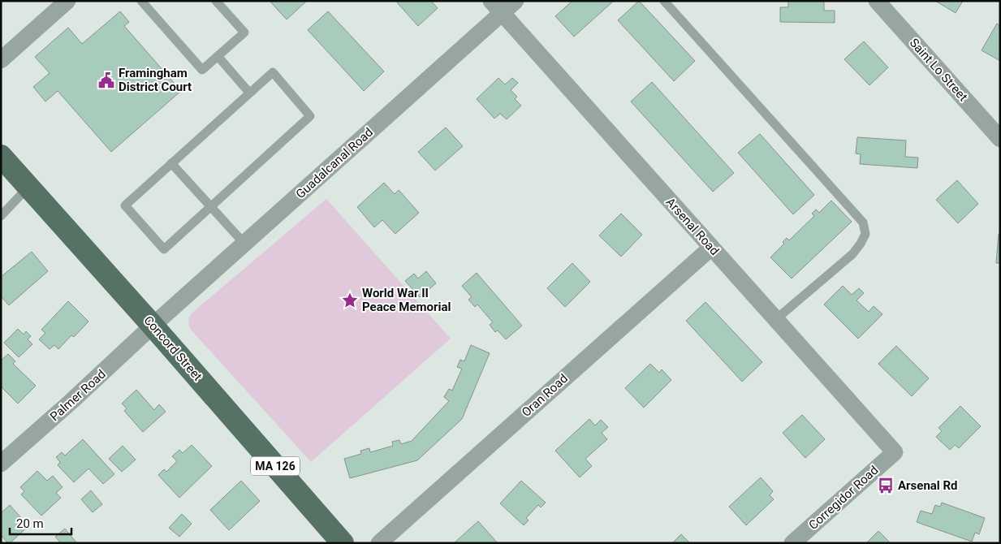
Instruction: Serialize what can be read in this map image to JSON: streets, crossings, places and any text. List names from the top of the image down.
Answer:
{
  "streets": {
    "main road": ["Concord Street", "MA 126"],
    "street": [
      "Saint Lo Street",
      "Guadalcanal Road",
      "Arsenal Road",
      "Palmer Road",
      "Oran Road",
      "Corregidor Road"
    ]
  },
  "crossings": [
    ["Guadalcanal Road", "Arsenal Road"],
    ["Guadalcanal Road", "Concord Street"],
    ["Guadalcanal Road", "Palmer Road"],
    ["Arsenal Road", "Oran Road"],
    ["Arsenal Road", "Corregidor Road"],
    ["Concord Street", "Palmer Road"]
  ],
  "places": {
    "public building": ["Framingham District Court"],
    "place": ["World War II Peace Memorial"],
    "bus stop": ["Arsenal Rd"]
  },
  "scale_bar": "20 m"
}
